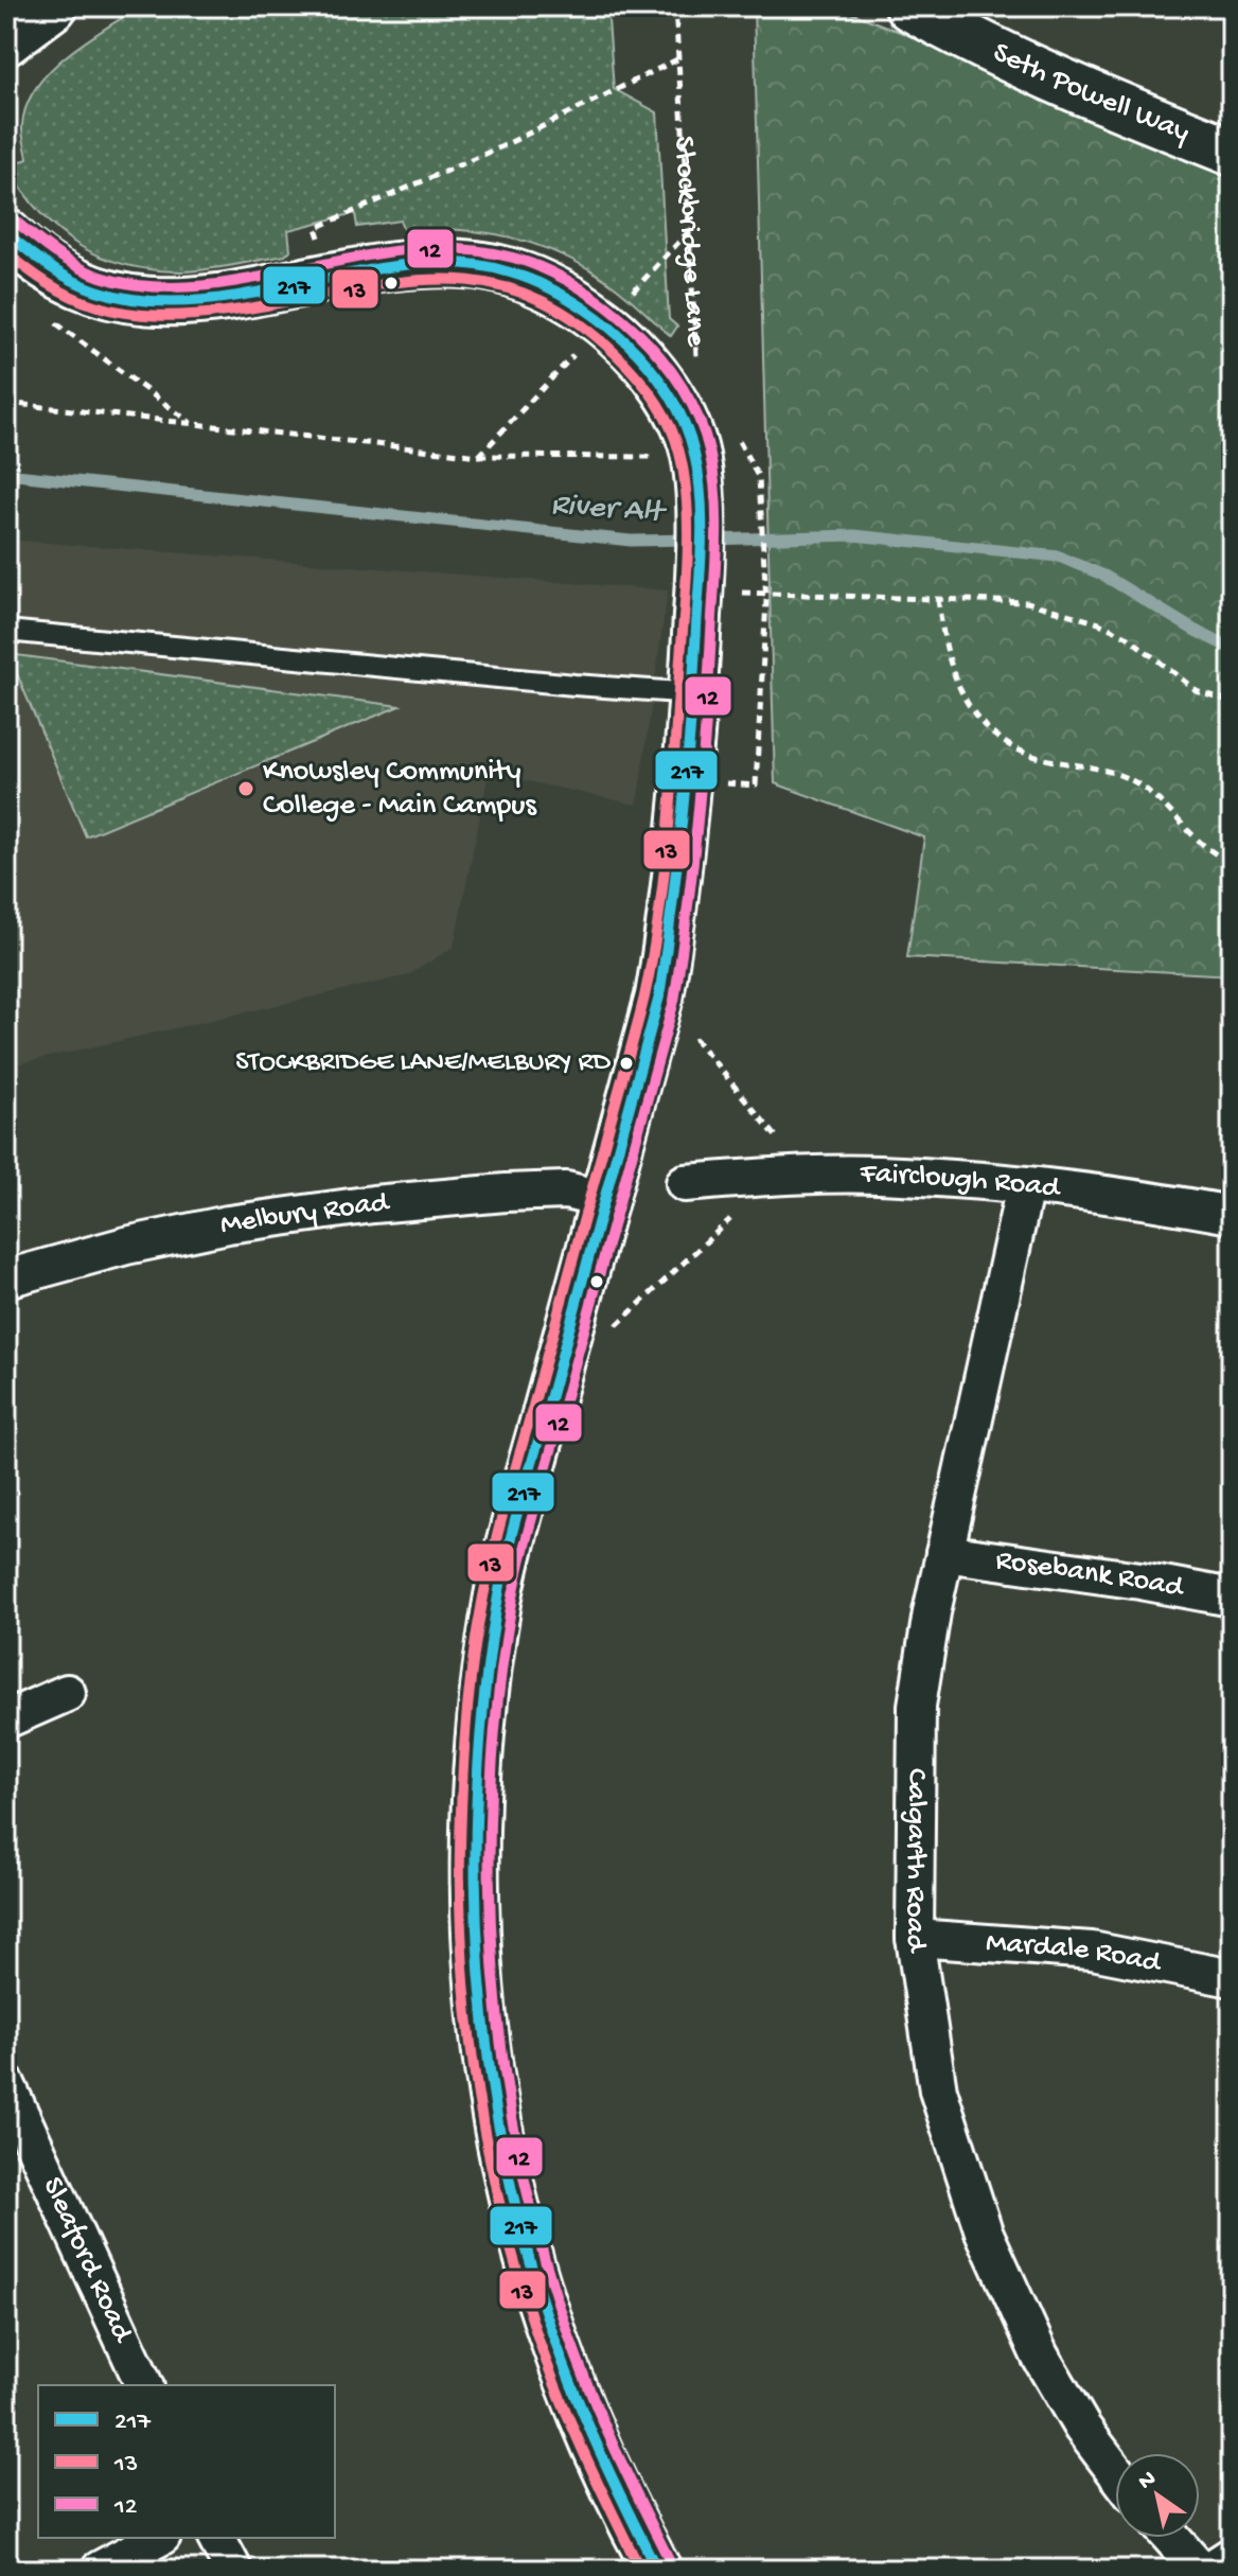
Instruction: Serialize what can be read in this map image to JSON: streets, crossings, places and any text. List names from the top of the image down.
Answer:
{
  "streets": {
    "main road": ["Seth Powell Way", "Stockbridge Lane"],
    "street": [
      "Fairclough Road",
      "Melbury Road",
      "Rosebank Road",
      "Calgarth Road",
      "Mardale Road",
      "Sleaford Road"
    ]
  },
  "crossings": [
    ["Stockbridge Lane", "Melbury Road"],
    ["Fairclough Road", "Calgarth Road"],
    ["Rosebank Road", "Calgarth Road"],
    ["Calgarth Road", "Mardale Road"]
  ],
  "water": ["River Alt"],
  "places": ["Knowsley Community College - Main Campus", "STOCKBRIDGE LANE/MELBURY RD"],
  "lines": ["transit line 12", "transit line 217", "transit line 13"],
  "legend": ["217", "13", "12"],
  "north": "top left"
}
